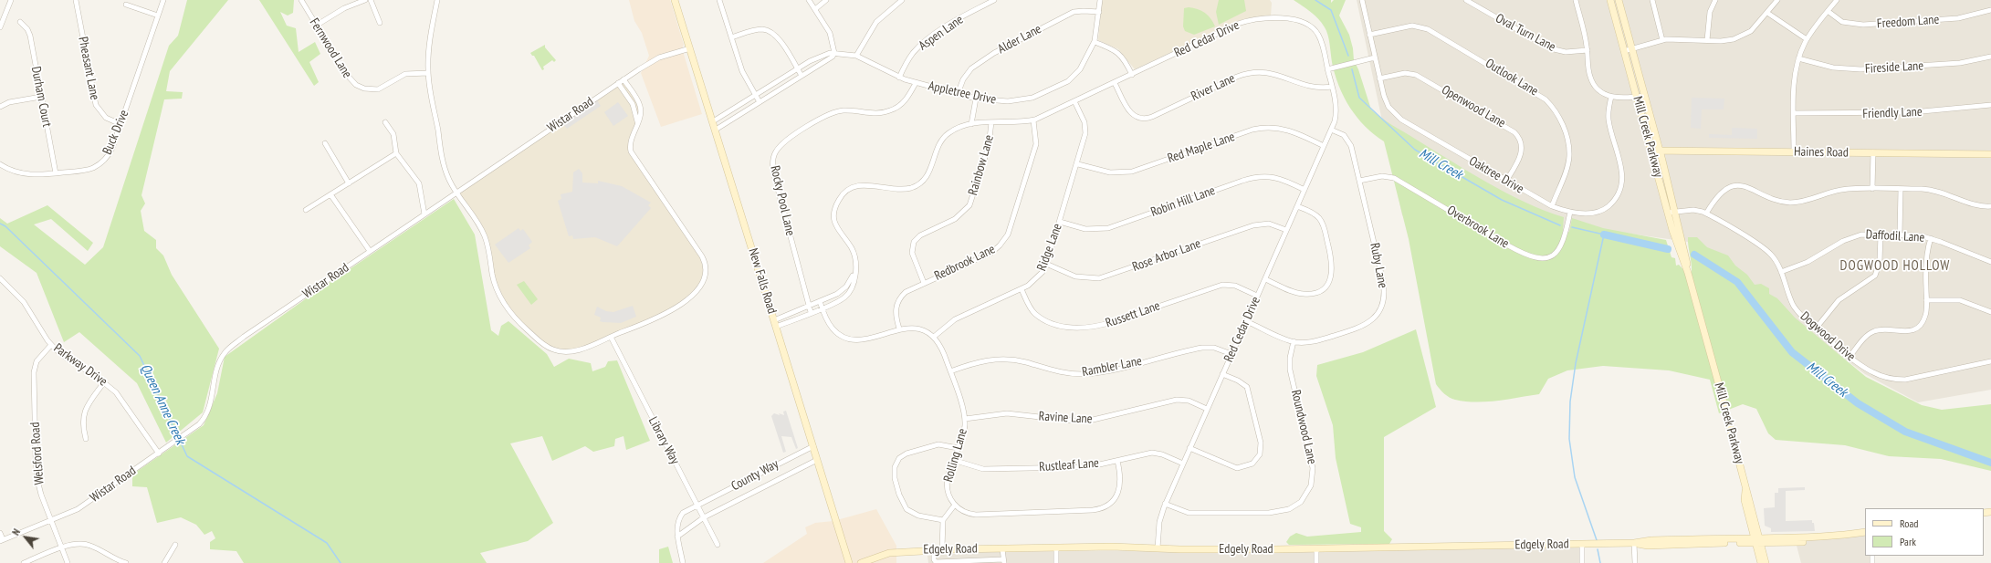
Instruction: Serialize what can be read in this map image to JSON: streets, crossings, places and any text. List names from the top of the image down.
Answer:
{
  "streets": {
    "main road": [
      "Mill Creek Parkway",
      "Haines Road",
      "New Falls Road",
      "Edgely Road"
    ],
    "street": [
      "Freedom Lane",
      "Aspen Lane",
      "Oval Turn Lane",
      "Alder Lane",
      "Red Cedar Drive",
      "Fernwood Lane",
      "Fireside Lane",
      "Pheasant Lane",
      "Outlook Lane",
      "River Lane",
      "Appletree Drive",
      "Durham Court",
      "Openwood Lane",
      "Friendly Lane",
      "Wistar Road",
      "Buck Drive",
      "Red Maple Lane",
      "Rainbow Lane",
      "Oaktree Drive",
      "Rocky Pool Lane",
      "Robin Hill Lane",
      "Overbrook Lane",
      "Daffodil Lane",
      "Ridge Lane",
      "Rose Arbor Lane",
      "Redbrook Lane",
      "Ruby Lane",
      "Russett Lane",
      "Dogwood Drive",
      "Parkway Drive",
      "Rambler Lane",
      "Ravine Lane",
      "Roundwood Lane",
      "Library Way",
      "Welsford Road",
      "Rolling Lane",
      "Rustleaf Lane",
      "County Way"
    ]
  },
  "crossings": [
    ["Aspen Lane", "Appletree Drive"],
    ["Alder Lane", "Appletree Drive"],
    ["Red Cedar Drive", "River Lane"],
    ["Red Cedar Drive", "Red Maple Lane"],
    ["Red Cedar Drive", "Rainbow Lane"],
    ["Red Cedar Drive", "Rocky Pool Lane"],
    ["Red Cedar Drive", "Robin Hill Lane"],
    ["Red Cedar Drive", "Ridge Lane"],
    ["Red Cedar Drive", "Rose Arbor Lane"],
    ["Red Cedar Drive", "Redbrook Lane"],
    ["Red Cedar Drive", "Ruby Lane"],
    ["Red Cedar Drive", "New Falls Road"],
    ["Red Cedar Drive", "Russett Lane"],
    ["Red Cedar Drive", "Rambler Lane"],
    ["Red Cedar Drive", "Ravine Lane"],
    ["Red Cedar Drive", "Roundwood Lane"],
    ["Red Cedar Drive", "Rolling Lane"],
    ["Red Cedar Drive", "Rustleaf Lane"],
    ["Red Cedar Drive", "Edgely Road"],
    ["Pheasant Lane", "Buck Drive"],
    ["Outlook Lane", "Oaktree Drive"],
    ["Appletree Drive", "Rocky Pool Lane"],
    ["Appletree Drive", "New Falls Road"],
    ["Durham Court", "Buck Drive"],
    ["Openwood Lane", "Oaktree Drive"],
    ["Wistar Road", "New Falls Road"],
    ["Wistar Road", "Parkway Drive"],
    ["Wistar Road", "Welsford Road"],
    ["Mill Creek Parkway", "Haines Road"],
    ["Mill Creek Parkway", "Dogwood Drive"],
    ["Mill Creek Parkway", "Edgely Road"],
    ["Red Maple Lane", "Ridge Lane"],
    ["Rainbow Lane", "Redbrook Lane"],
    ["Oaktree Drive", "Overbrook Lane"],
    ["Robin Hill Lane", "Ridge Lane"],
    ["Overbrook Lane", "Ruby Lane"],
    ["Daffodil Lane", "Dogwood Drive"],
    ["Ridge Lane", "Rose Arbor Lane"],
    ["Ridge Lane", "Russett Lane"],
    ["Ridge Lane", "Rolling Lane"],
    ["Redbrook Lane", "Rolling Lane"],
    ["Ruby Lane", "Roundwood Lane"],
    ["New Falls Road", "County Way"],
    ["Parkway Drive", "Welsford Road"],
    ["Rambler Lane", "Rolling Lane"],
    ["Ravine Lane", "Rolling Lane"],
    ["Library Way", "County Way"],
    ["Rolling Lane", "Rustleaf Lane"]
  ],
  "districts": ["DOGWOOD HOLLOW"],
  "water": ["Mill Creek", "Queen Anne Creek"],
  "legend": ["Road", "Park"],
  "north": "top left"
}
